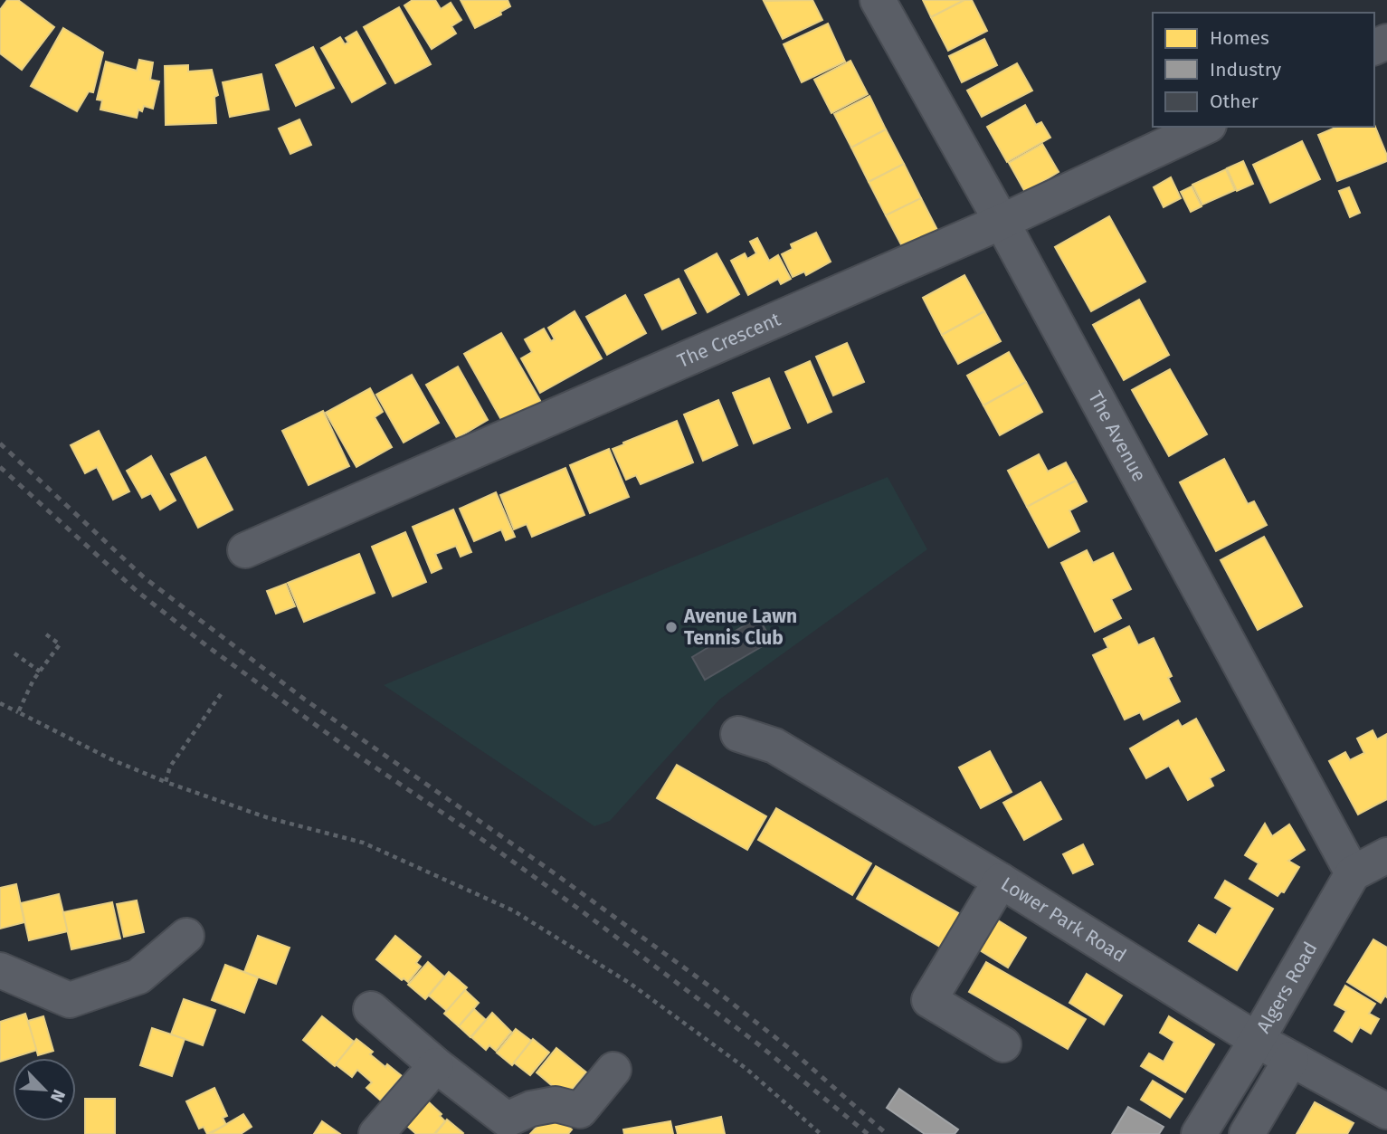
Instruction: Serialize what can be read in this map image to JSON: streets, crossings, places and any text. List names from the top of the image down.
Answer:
{
  "streets": {
    "street": [
      "The Crescent",
      "The Avenue",
      "Lower Park Road",
      "Algers Road"
    ]
  },
  "crossings": [
    ["The Crescent", "The Avenue"],
    ["The Avenue", "Algers Road"],
    ["Lower Park Road", "Algers Road"]
  ],
  "places": ["Avenue Lawn Tennis Club"],
  "legend": ["Homes", "Industry", "Other"],
  "north": "bottom right"
}
